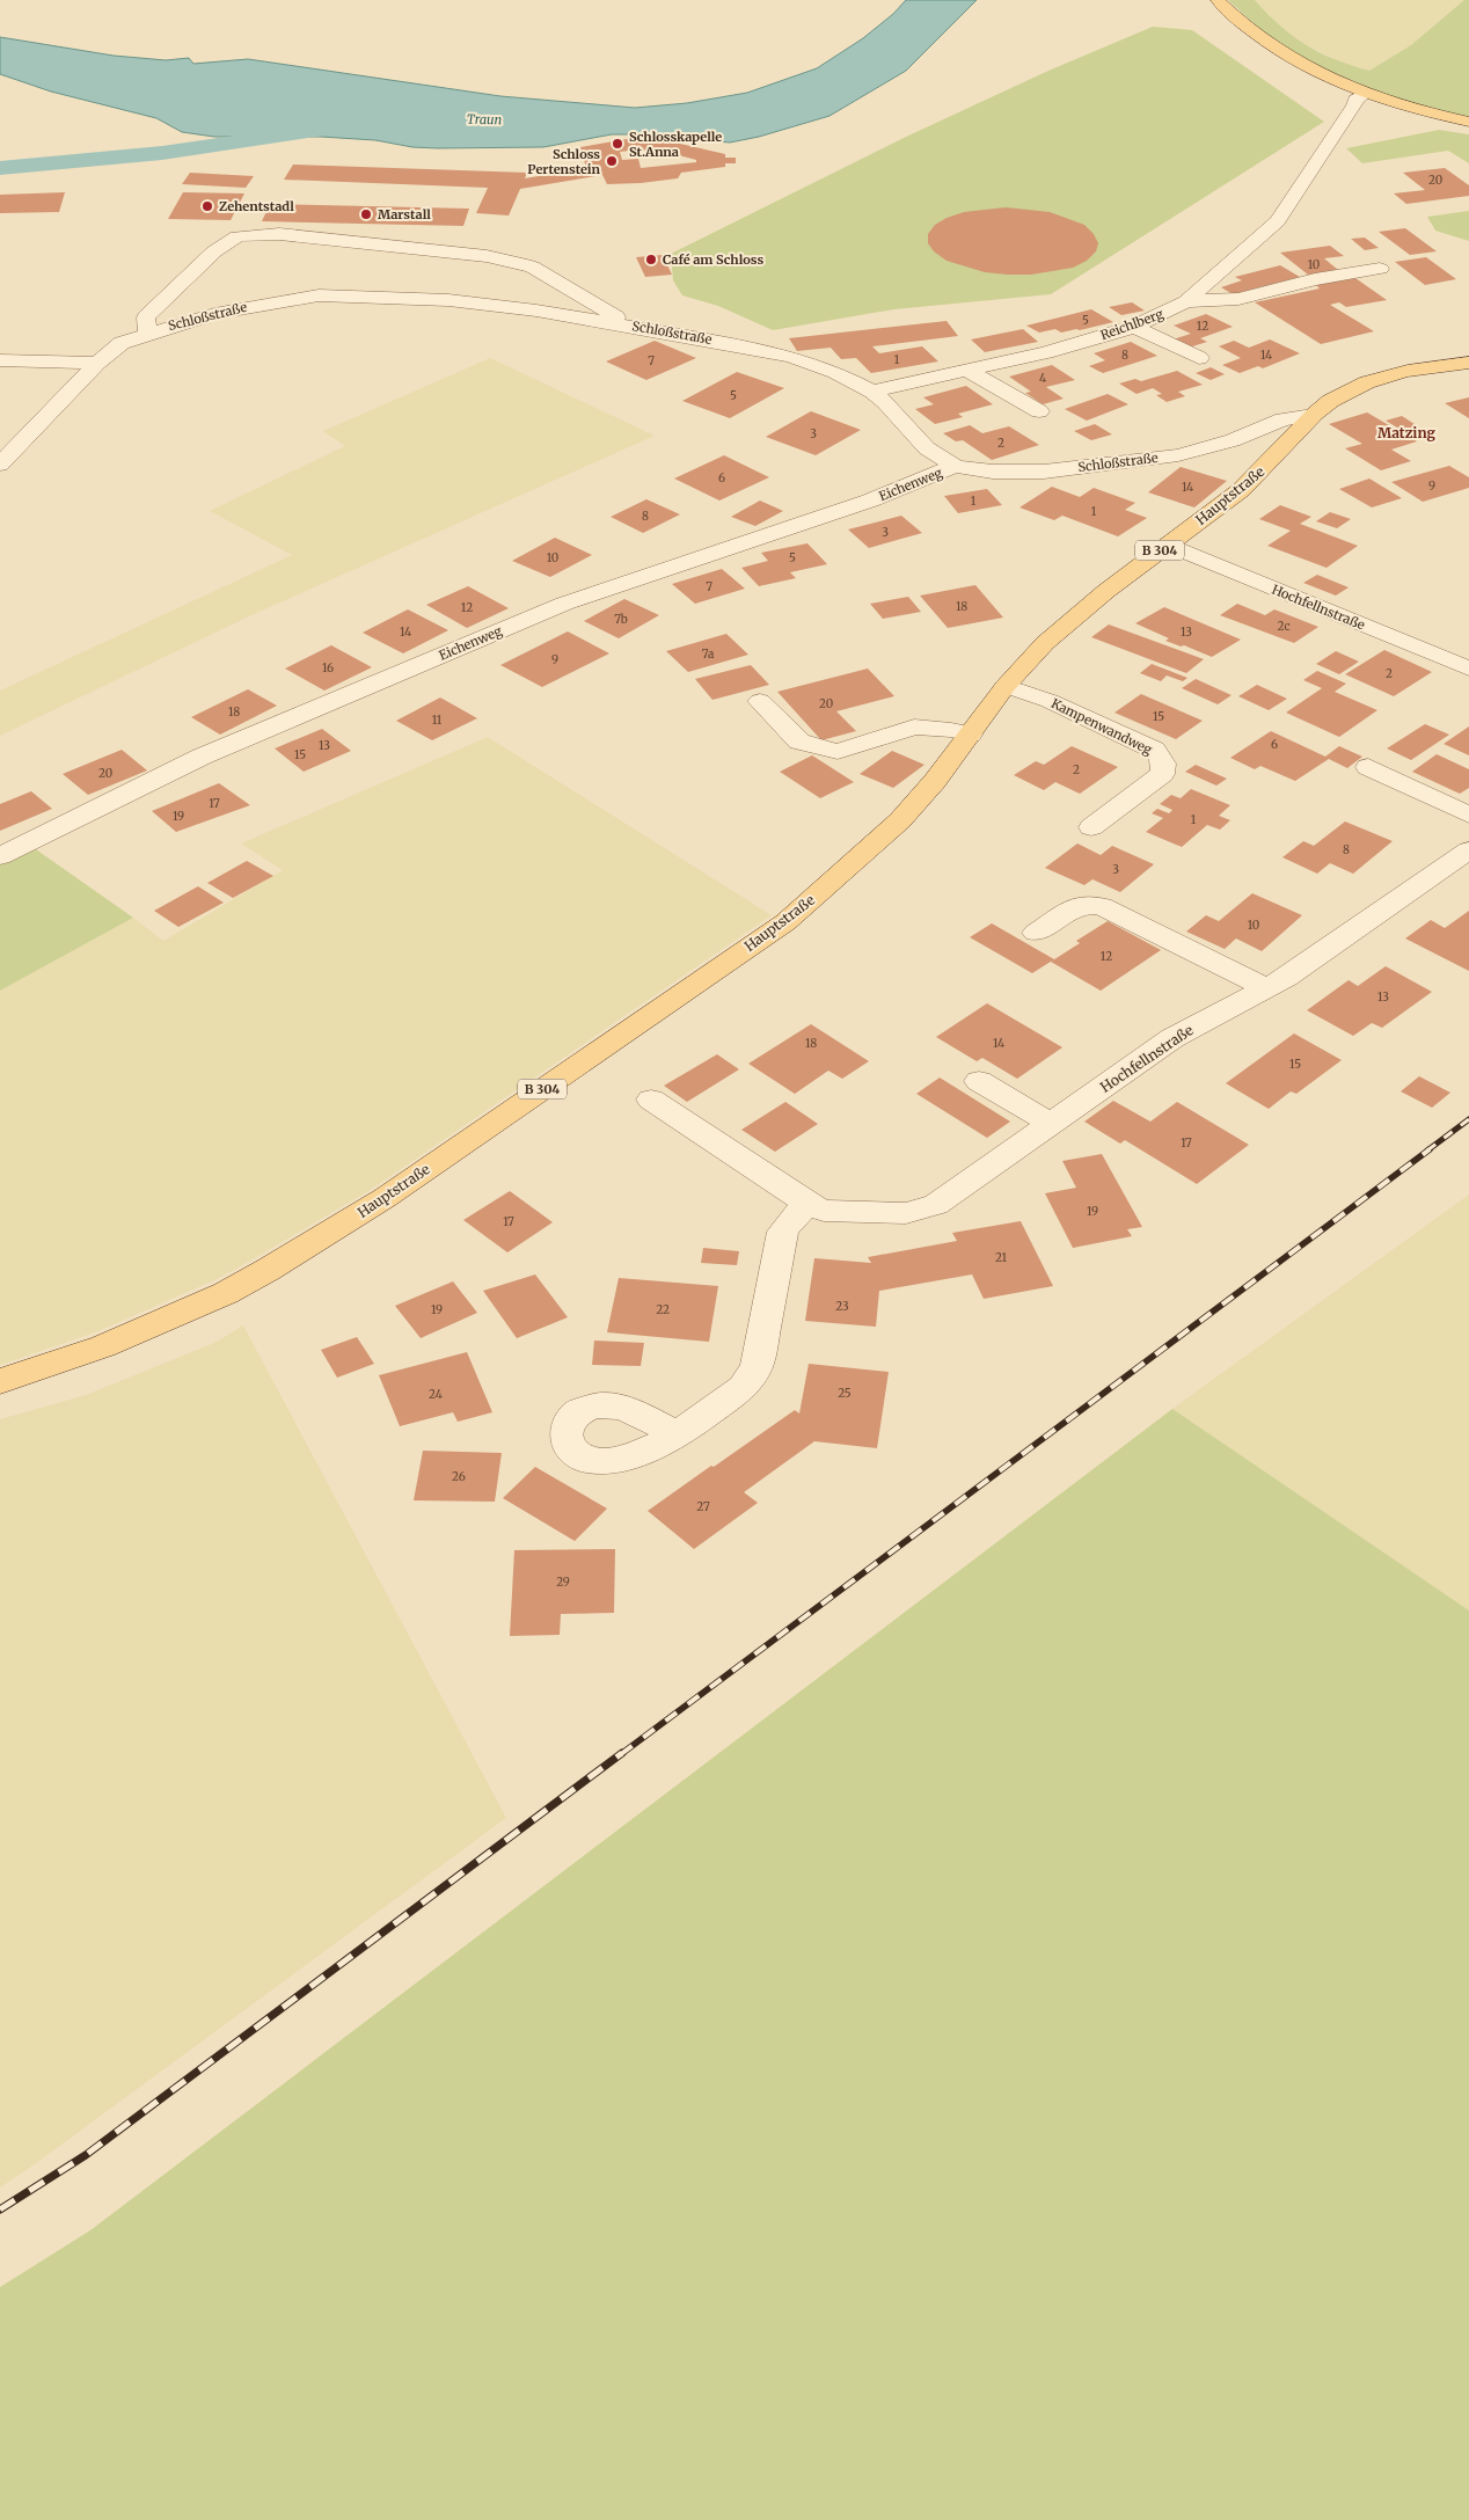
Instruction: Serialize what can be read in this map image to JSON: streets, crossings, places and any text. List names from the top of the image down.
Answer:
{
  "streets": {
    "main road": ["Hauptstraße", "B 304"],
    "street": [
      "Schloßstraße",
      "Reichlberg",
      "Eichenweg",
      "Hochfellnstraße",
      "Kampenwandweg"
    ]
  },
  "crossings": [
    ["Schloßstraße", "Reichlberg"],
    ["Schloßstraße", "Eichenweg"],
    ["Schloßstraße", "Hauptstraße"],
    ["Hauptstraße", "Hochfellnstraße"],
    ["Hauptstraße", "Kampenwandweg"]
  ],
  "districts": ["Matzing"],
  "water": ["Traun"],
  "places": [
    "Schlosskapelle St.Anna",
    "Schloss Pertenstein",
    "Zehentstadl",
    "Marstall",
    "Café am Schloss"
  ],
  "house_numbers": [
    "20",
    "10",
    "5",
    "12",
    "8",
    "14",
    "1",
    "7",
    "4",
    "5",
    "3",
    "2",
    "6",
    "9",
    "14",
    "1",
    "1",
    "8",
    "3",
    "10",
    "5",
    "7",
    "18",
    "12",
    "7b",
    "2c",
    "14",
    "13",
    "7a",
    "9",
    "16",
    "2",
    "20",
    "18",
    "15",
    "11",
    "6",
    "13",
    "15",
    "2",
    "20",
    "17",
    "19",
    "1",
    "8",
    "3",
    "10",
    "12",
    "13",
    "18",
    "14",
    "15",
    "17",
    "19",
    "17",
    "21",
    "23",
    "19",
    "22",
    "25",
    "24",
    "26",
    "27",
    "29"
  ]
}
